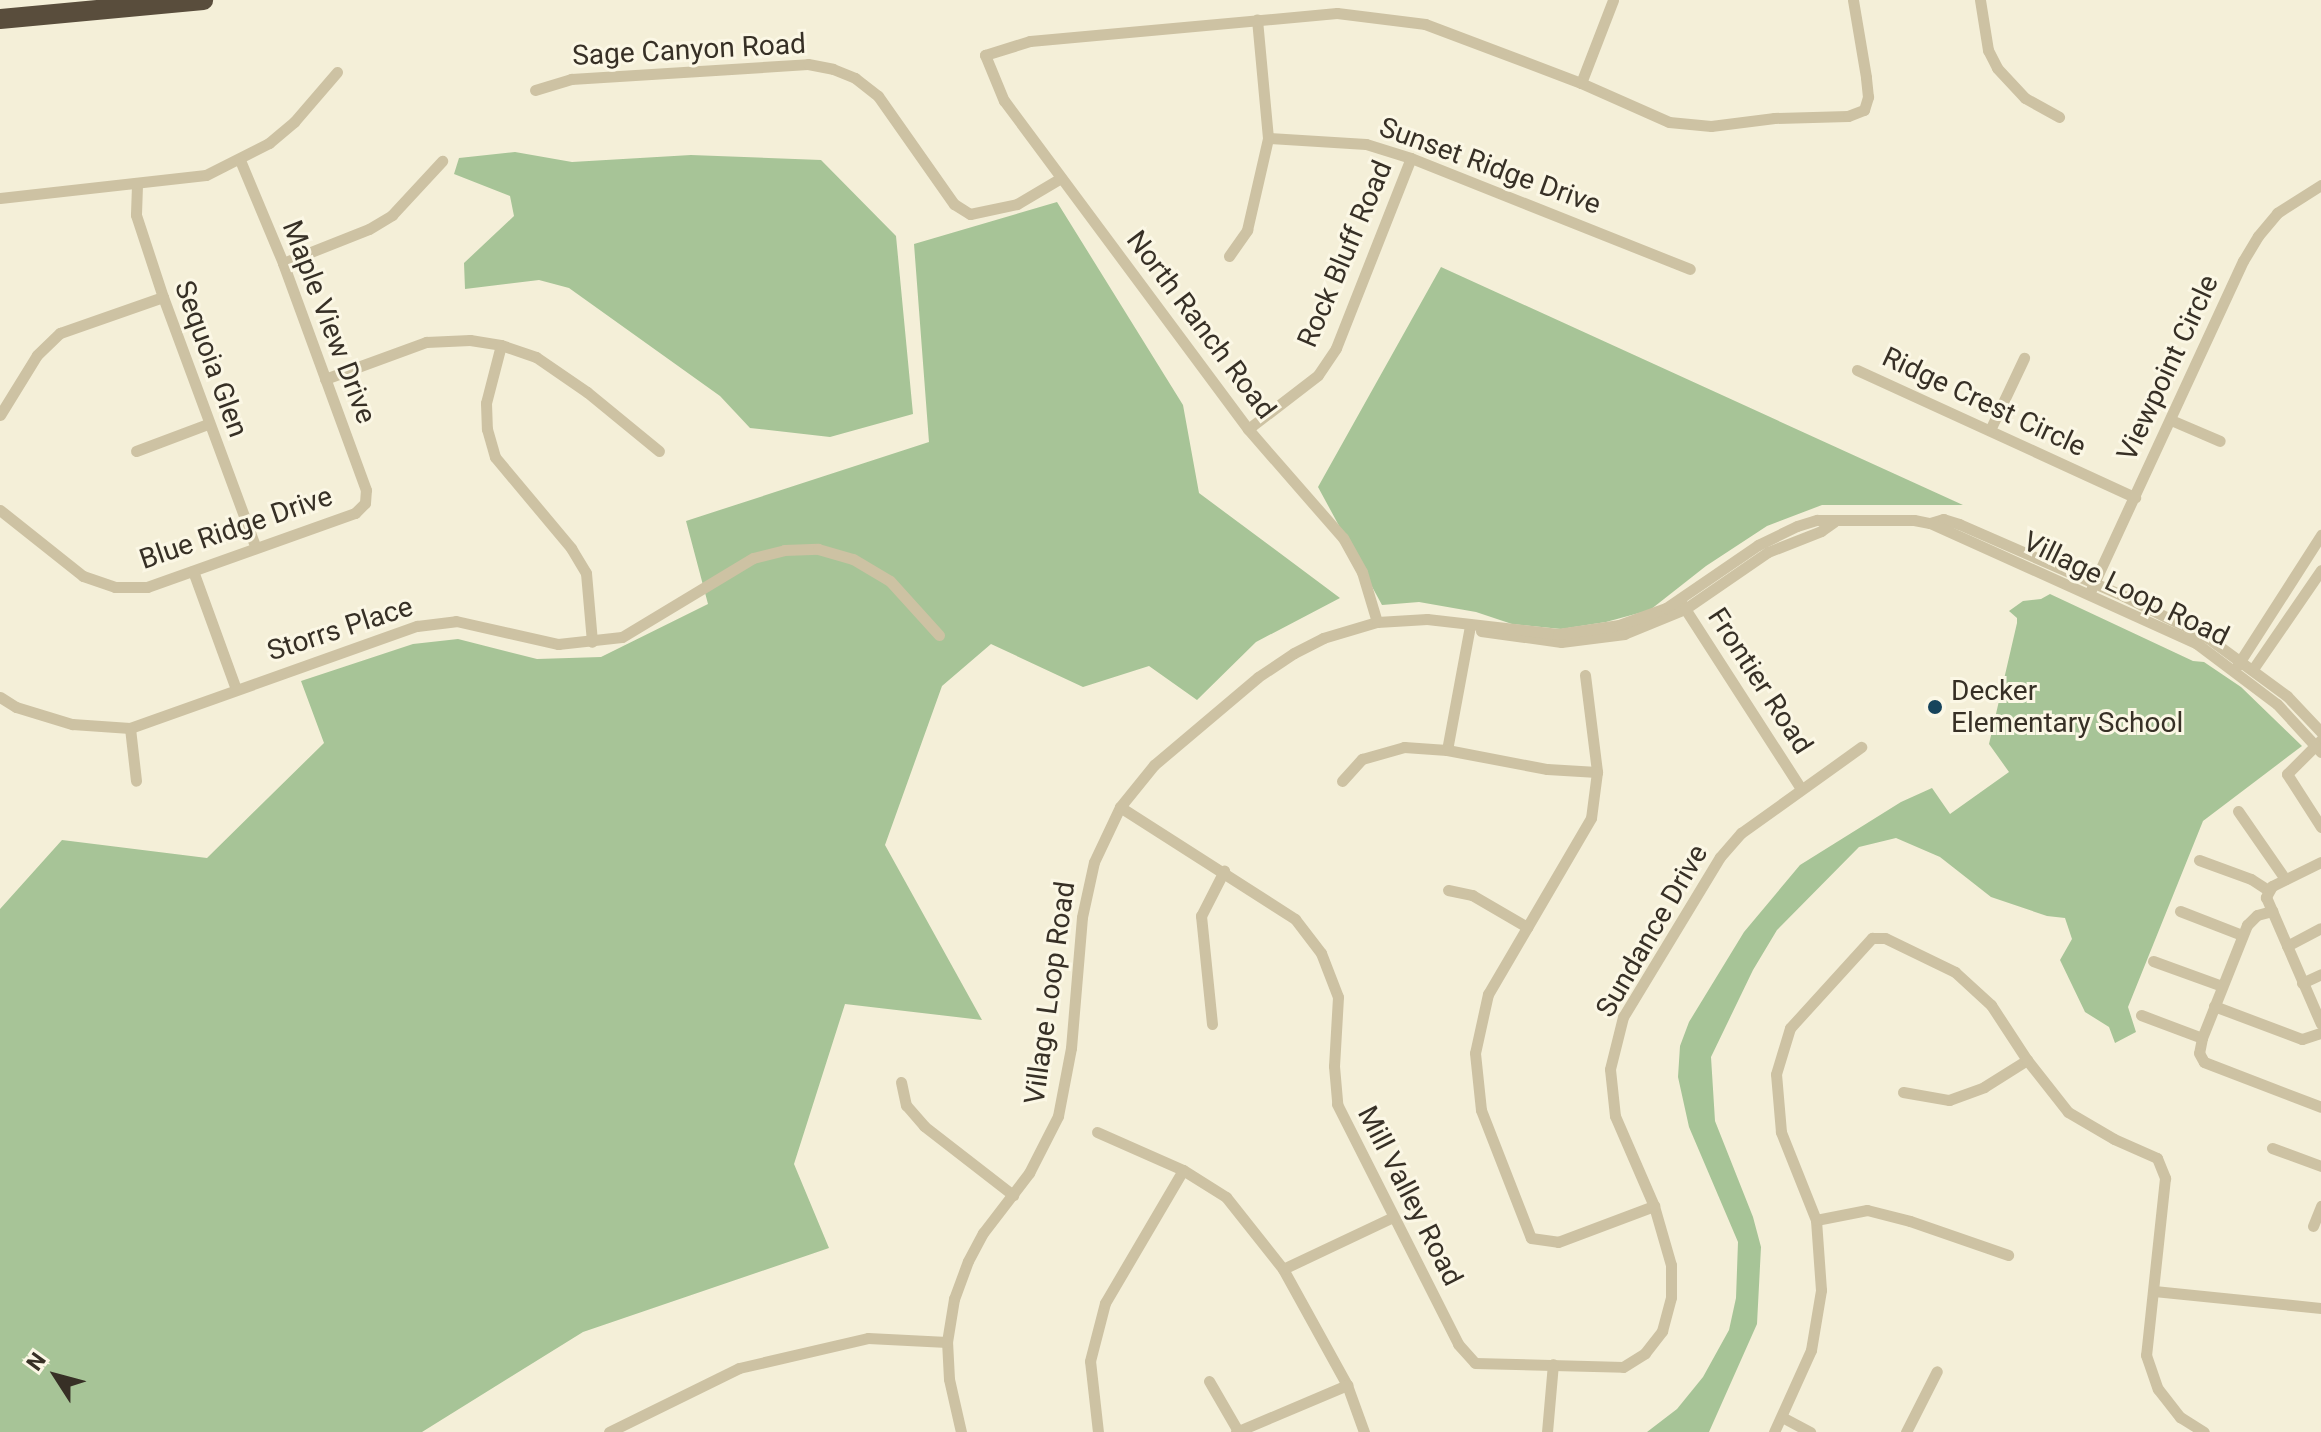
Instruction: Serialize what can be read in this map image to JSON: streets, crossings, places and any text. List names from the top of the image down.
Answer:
{
  "streets": {
    "street": [
      "Sage Canyon Road",
      "Sunset Ridge Drive",
      "Rock Bluff Road",
      "Maple View Drive",
      "North Ranch Road",
      "Sequoia Glen",
      "Viewpoint Circle",
      "Ridge Crest Circle",
      "Blue Ridge Drive",
      "Village Loop Road",
      "Storrs Place",
      "Frontier Road",
      "Sundance Drive",
      "Mill Valley Road"
    ]
  },
  "crossings": [
    ["Sage Canyon Road", "North Ranch Road"],
    ["Sunset Ridge Drive", "Rock Bluff Road"],
    ["Rock Bluff Road", "North Ranch Road"],
    ["Maple View Drive", "Blue Ridge Drive"],
    ["North Ranch Road", "Village Loop Road"],
    ["Sequoia Glen", "Blue Ridge Drive"],
    ["Viewpoint Circle", "Ridge Crest Circle"],
    ["Viewpoint Circle", "Village Loop Road"],
    ["Village Loop Road", "Frontier Road"],
    ["Village Loop Road", "Mill Valley Road"],
    ["Frontier Road", "Sundance Drive"],
    ["Sundance Drive", "Mill Valley Road"]
  ],
  "places": ["Decker Elementary School"],
  "north": "top left"
}
